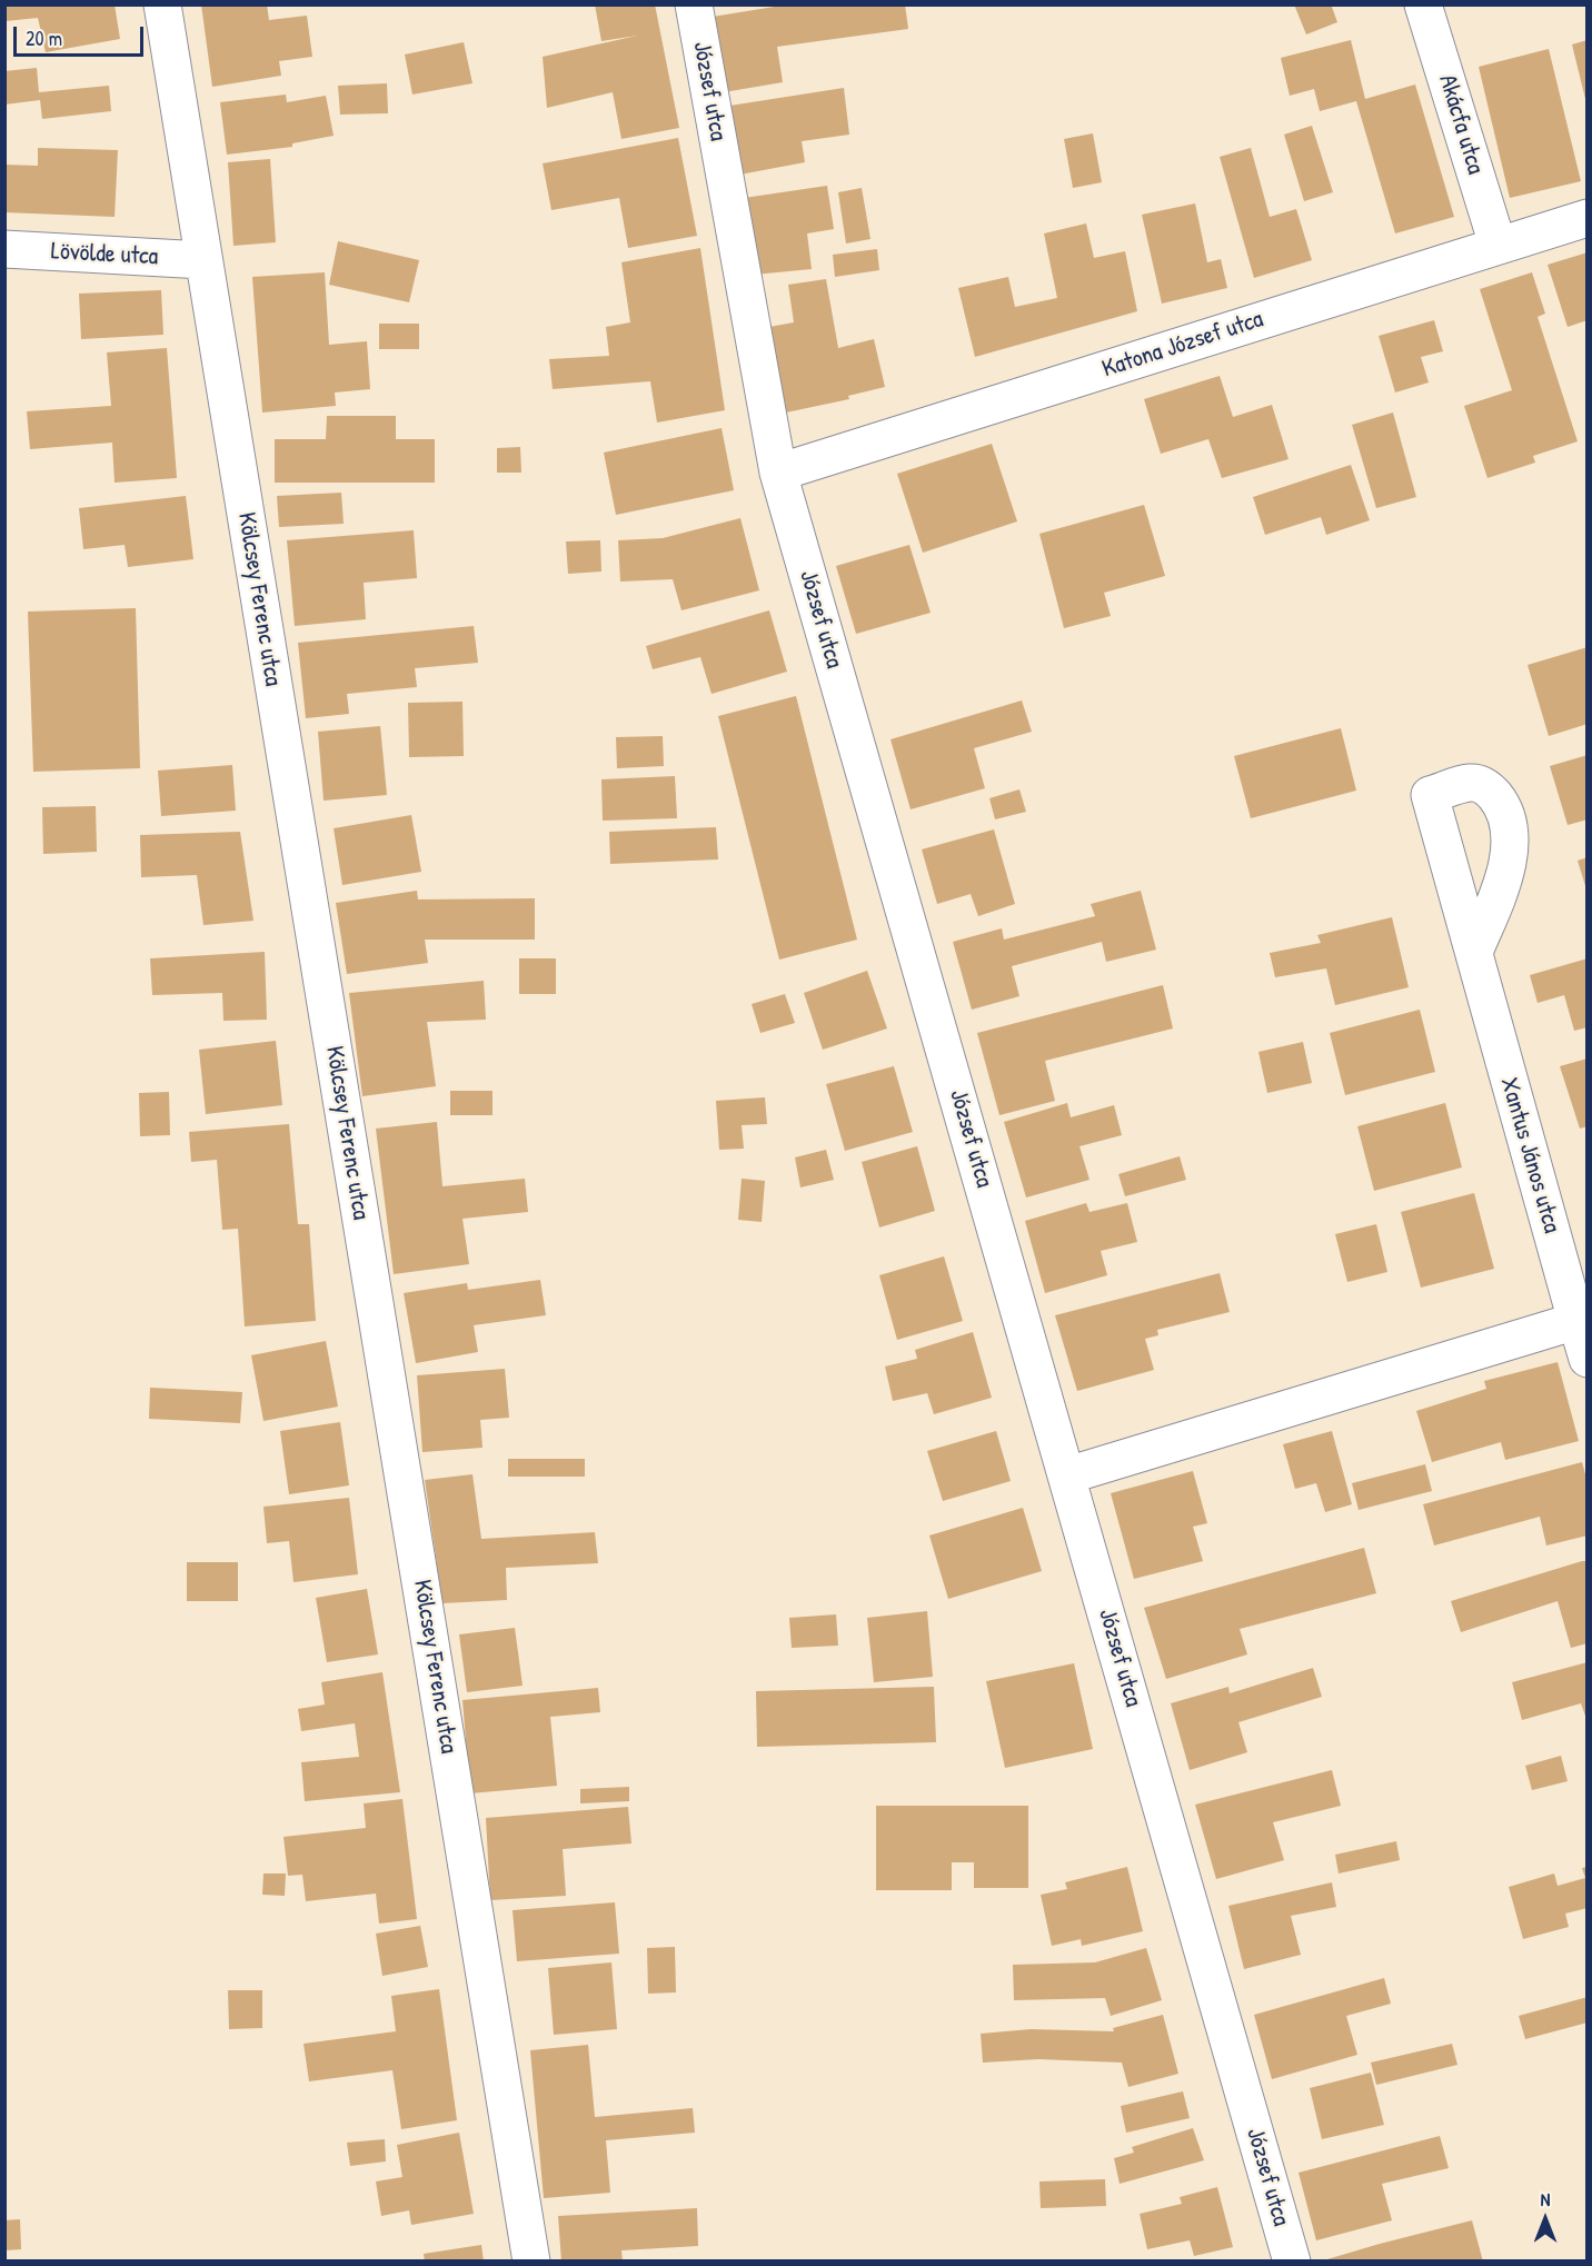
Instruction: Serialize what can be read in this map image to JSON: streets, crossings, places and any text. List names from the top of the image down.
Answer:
{
  "streets": {
    "street": [
      "József utca",
      "Akácfa utca",
      "Lövölde utca",
      "Katona József utca",
      "Kölcsey Ferenc utca",
      "Xantus János utca"
    ]
  },
  "crossings": [
    ["József utca", "Katona József utca"],
    ["Akácfa utca", "Katona József utca"],
    ["Lövölde utca", "Kölcsey Ferenc utca"]
  ],
  "scale_bar": "20 m",
  "north": "top"
}
